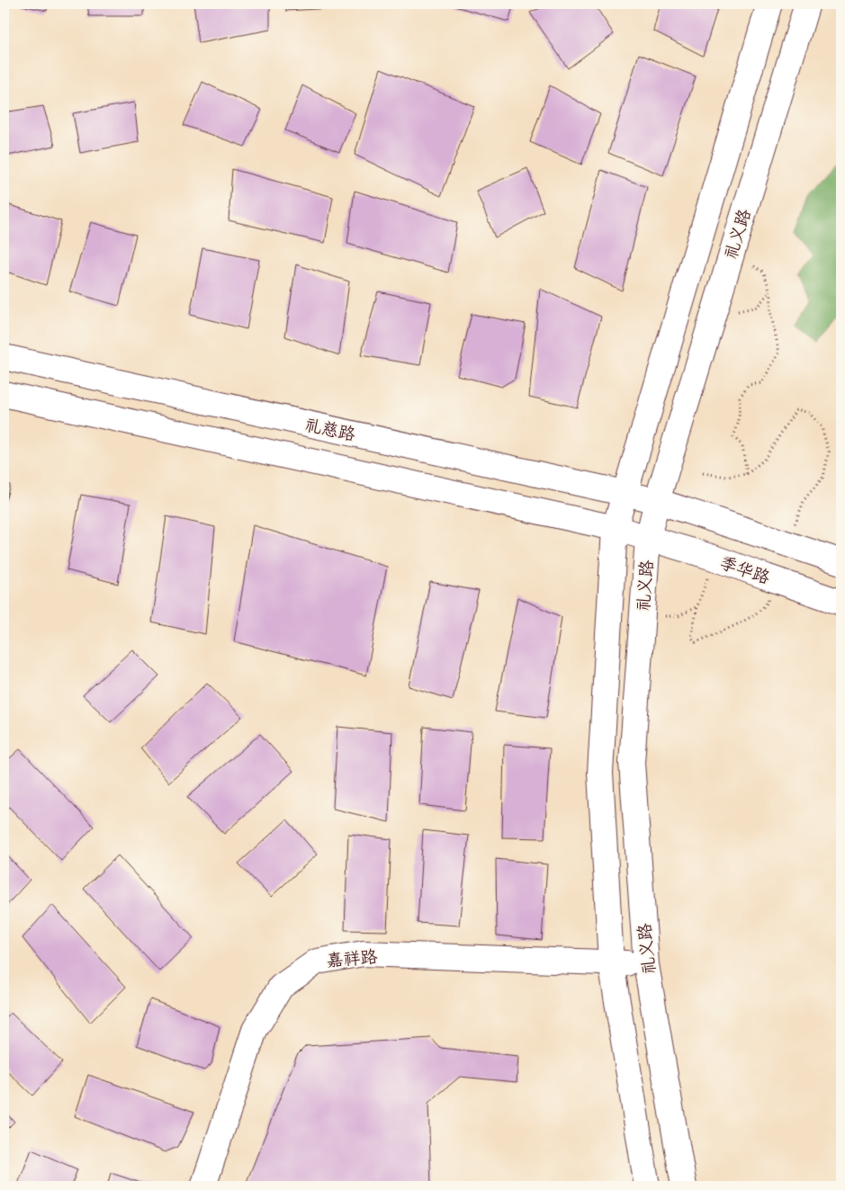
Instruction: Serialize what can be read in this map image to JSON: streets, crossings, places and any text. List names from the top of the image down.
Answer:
{
  "streets": {
    "main road": [
      "礼义路",
      "礼慈路",
      "季华路",
      "嘉祥路"
    ]
  },
  "crossings": [
    ["礼义路", "礼慈路"],
    ["礼义路", "季华路"],
    ["礼义路", "嘉祥路"]
  ]
}
